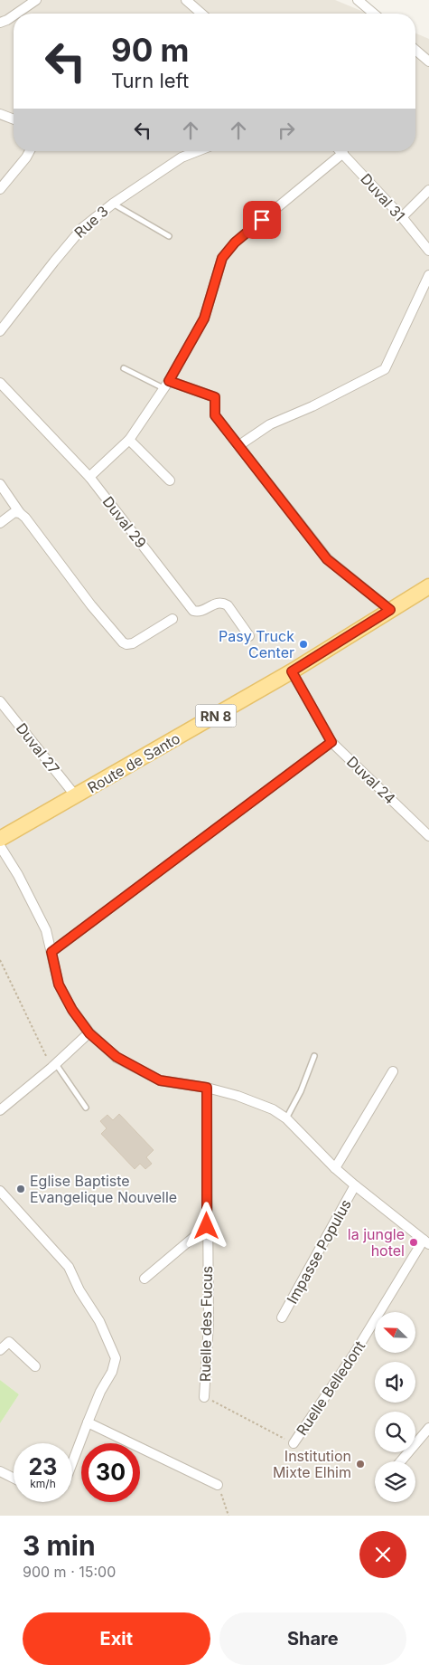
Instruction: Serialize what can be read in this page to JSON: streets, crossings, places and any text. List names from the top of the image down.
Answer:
{
  "streets": {
    "main road": ["RN 8", "Route de Santo"],
    "street": [
      "Duval 31",
      "Rue 3",
      "Duval 29",
      "Duval 27",
      "Duval 24",
      "Impasse Populus",
      "Ruelle des Fucus",
      "Ruelle Belledont"
    ]
  },
  "crossings": [
    ["Duval 27", "Route de Santo"],
    ["Route de Santo", "Duval 24"]
  ],
  "places": [
    "Pasy Truck Center",
    "Eglise Baptiste Evangelique Nouvelle",
    "la jungle hotel",
    "Institution Mixte Elhim"
  ],
  "north": "top left",
  "page": {
    "turn": ["90 m", "Turn left"],
    "speed": "23 km/h",
    "limit": "30",
    "heading": ["3 min", "900 m · 15:00"],
    "buttons": ["Exit", "Share"]
  }
}
